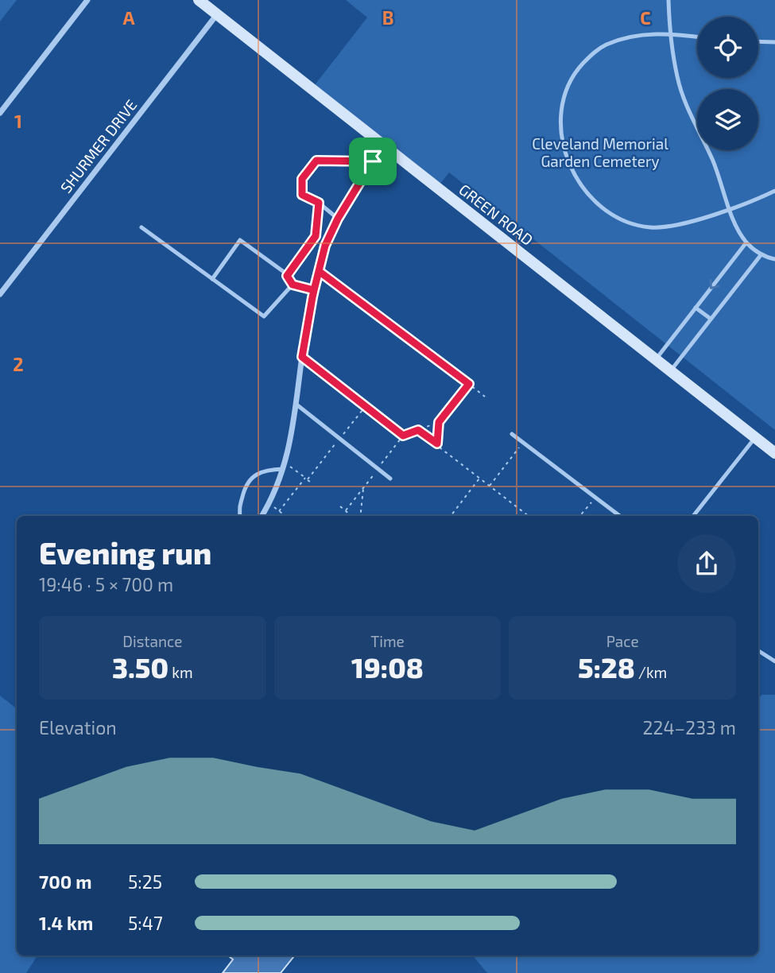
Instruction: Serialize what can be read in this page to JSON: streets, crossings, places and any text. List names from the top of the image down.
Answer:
{
  "streets": {
    "main road": ["GREEN ROAD"],
    "street": ["SHURMER DRIVE"]
  },
  "crossings": [
    ["SHURMER DRIVE", "GREEN ROAD"]
  ],
  "parks": ["Cleveland Memorial Garden Cemetery"],
  "page": {
    "heading": ["Evening run", "19:46 · 5 × 700 m"],
    "stats": [
      ["Distance", "3.50 km"],
      ["Time", "19:08"],
      ["Pace", "5:28 /km"]
    ],
    "chart": ["Elevation", "224–233 m"],
    "list": [
      {
        "name": "700 m",
        "note": "5:25"
      },
      {
        "name": "1.4 km",
        "note": "5:47"
      }
    ]
  },
  "grid": {
    "columns": ["A", "B", "C"],
    "rows": ["1", "2"]
  }
}
